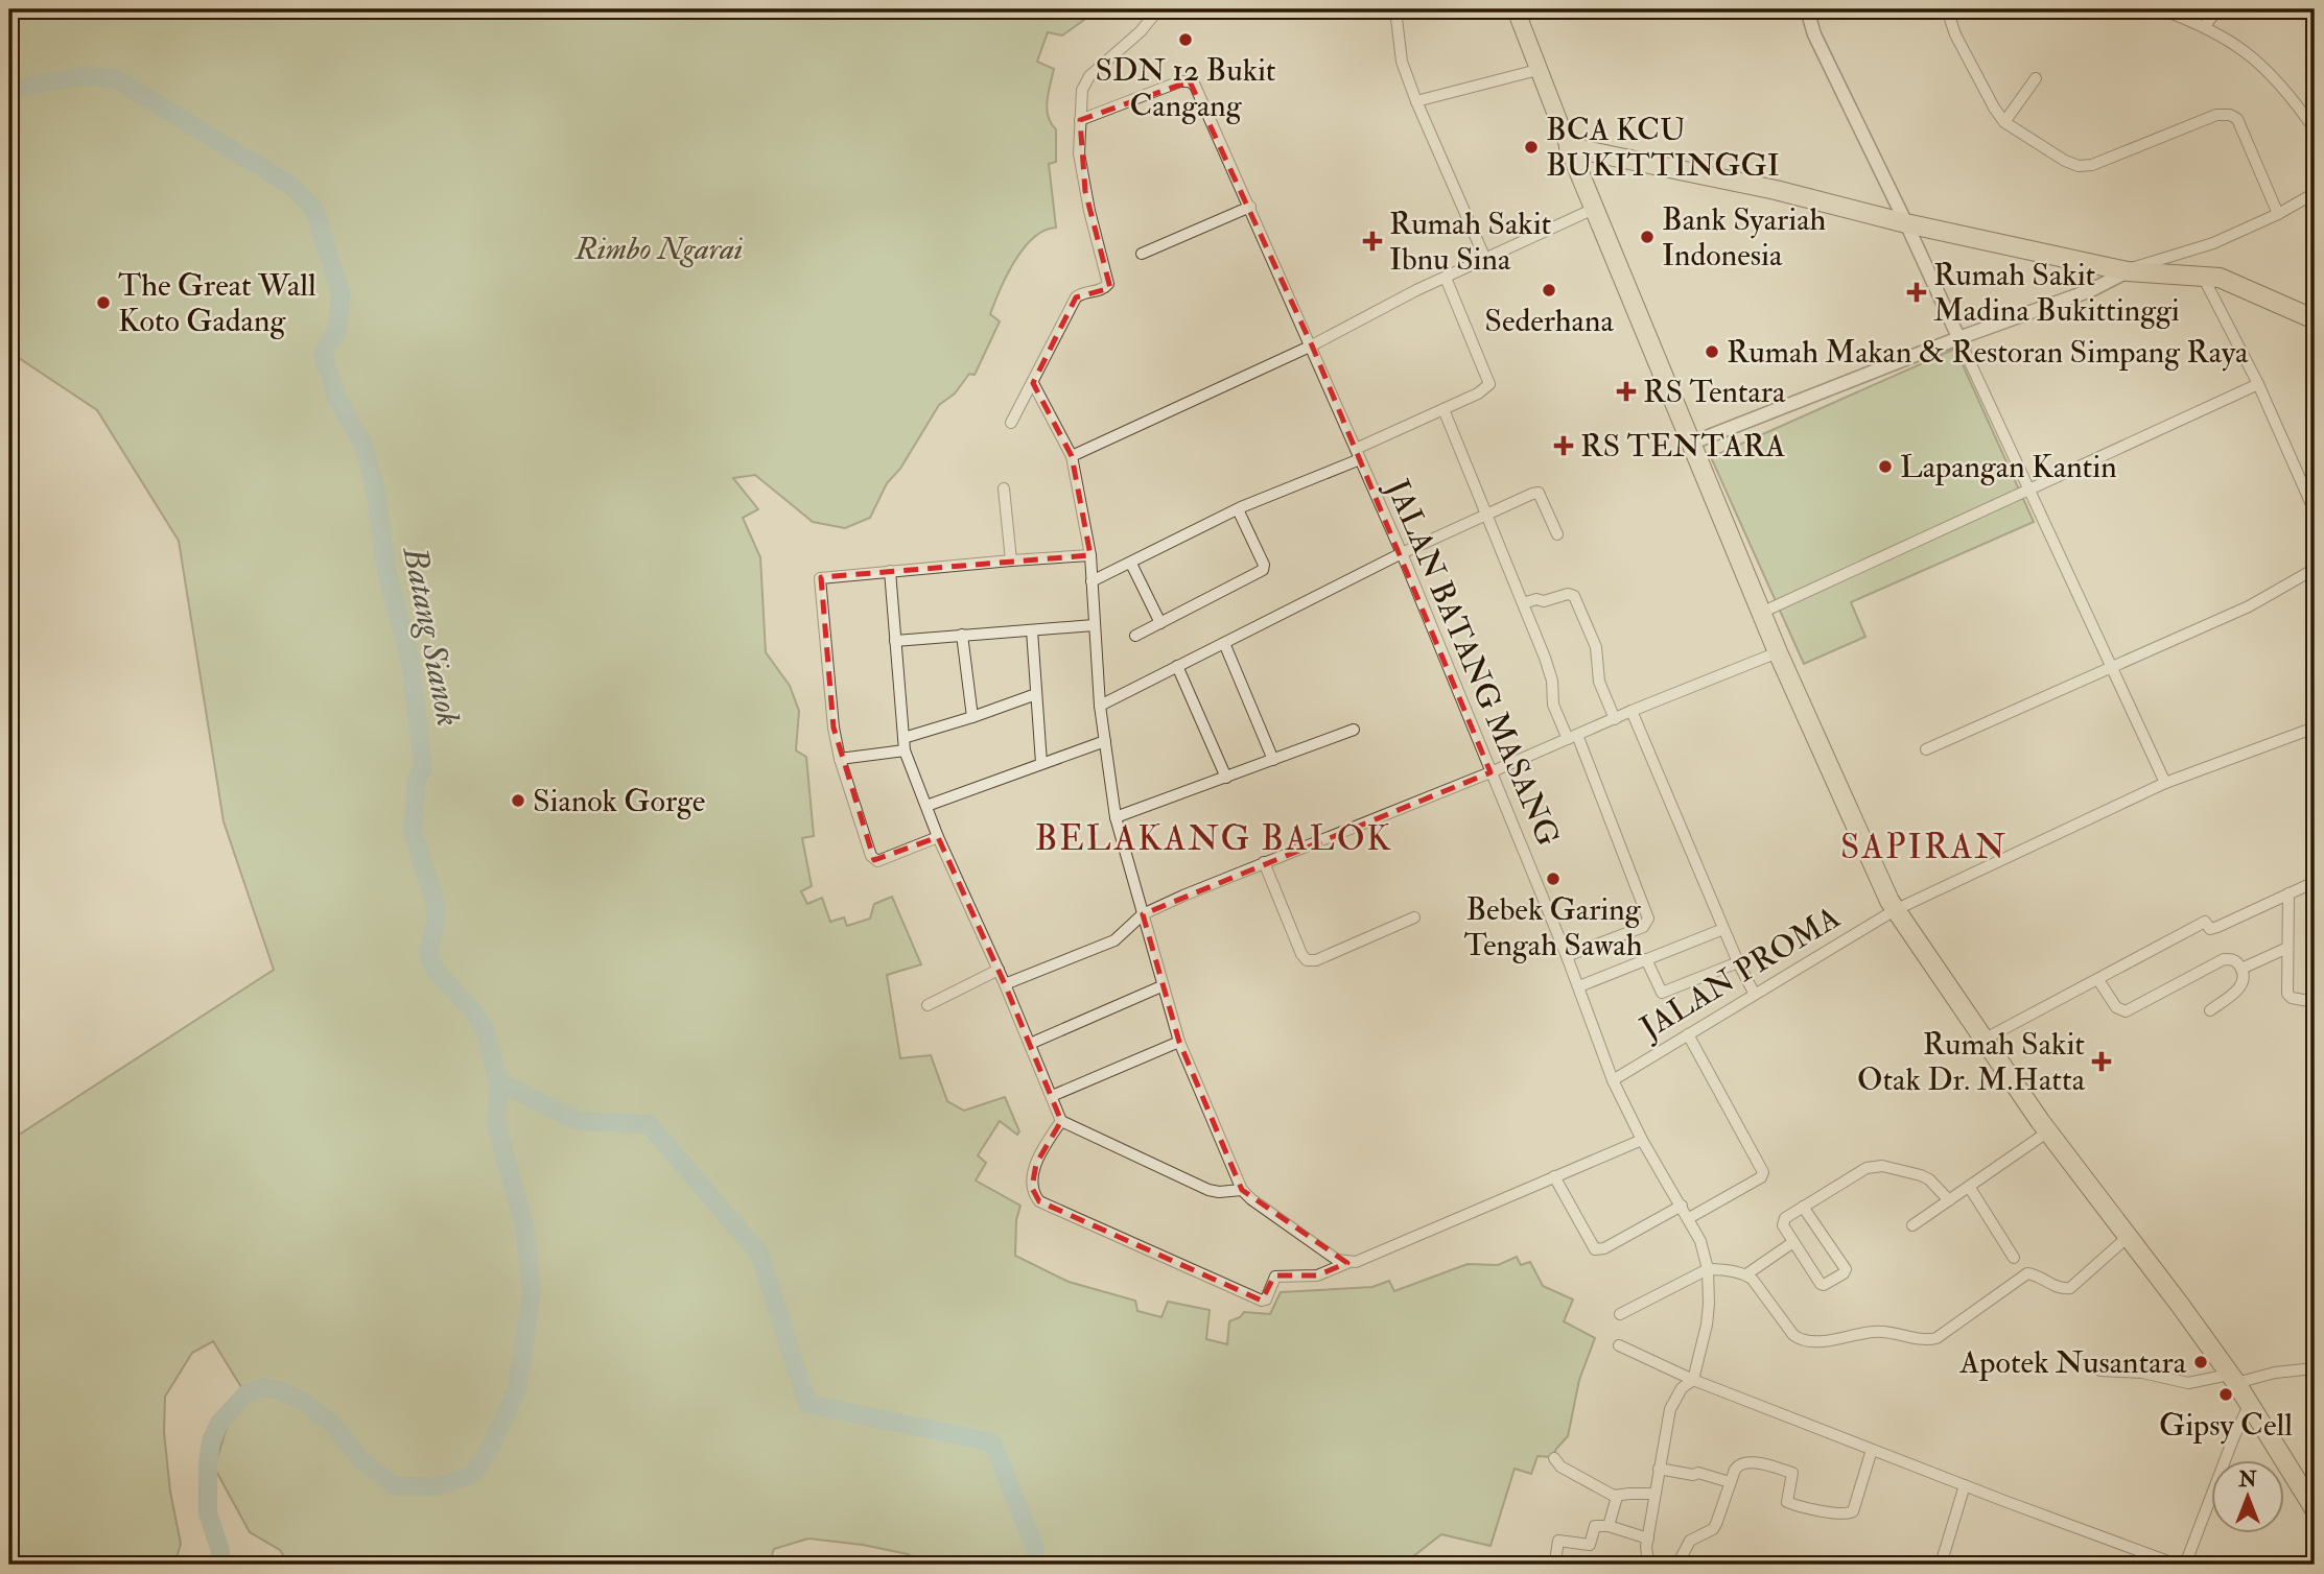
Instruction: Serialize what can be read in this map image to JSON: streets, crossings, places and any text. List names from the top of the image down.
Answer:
{
  "streets": {
    "street": ["JALAN BATANG MASANG", "JALAN PROMA"]
  },
  "crossings": [
    ["JALAN BATANG MASANG", "JALAN PROMA"]
  ],
  "districts": ["BELAKANG BALOK", "SAPIRAN"],
  "water": ["Batang Sianok"],
  "parks": ["Rimbo Ngarai"],
  "places": {
    "other": [
      "SDN 12 Bukit Cangang",
      "BCA KCU BUKITTINGGI",
      "Bank Syariah Indonesia",
      "Sederhana",
      "The Great Wall Koto Gadang",
      "Rumah Makan & Restoran Simpang Raya",
      "Lapangan Kantin",
      "Sianok Gorge",
      "Bebek Garing Tengah Sawah",
      "Apotek Nusantara",
      "Gipsy Cell"
    ],
    "health": [
      "Rumah Sakit Ibnu Sina",
      "Rumah Sakit Madina Bukittinggi",
      "RS Tentara",
      "RS TENTARA",
      "Rumah Sakit Otak Dr. M.Hatta"
    ]
  },
  "north": "top"
}
